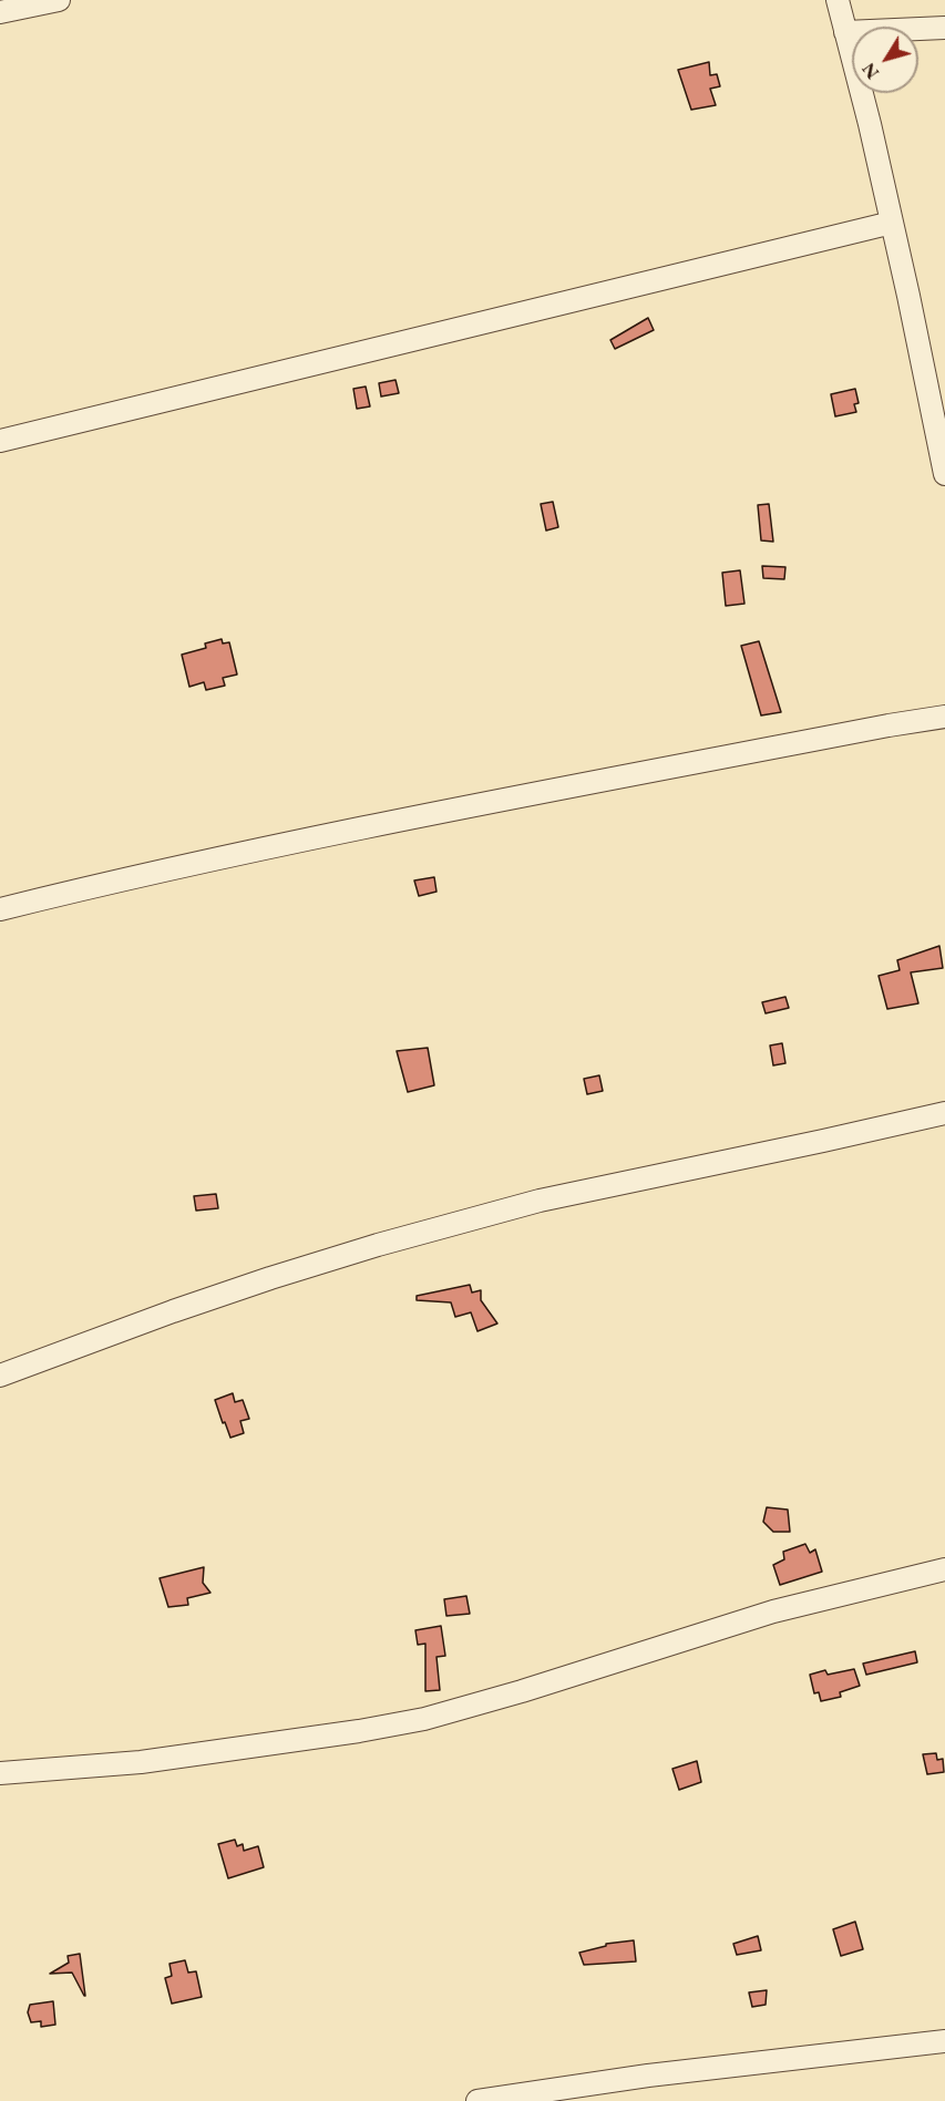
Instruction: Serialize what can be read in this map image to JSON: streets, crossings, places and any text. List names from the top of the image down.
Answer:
{
  "north": "bottom left"
}
